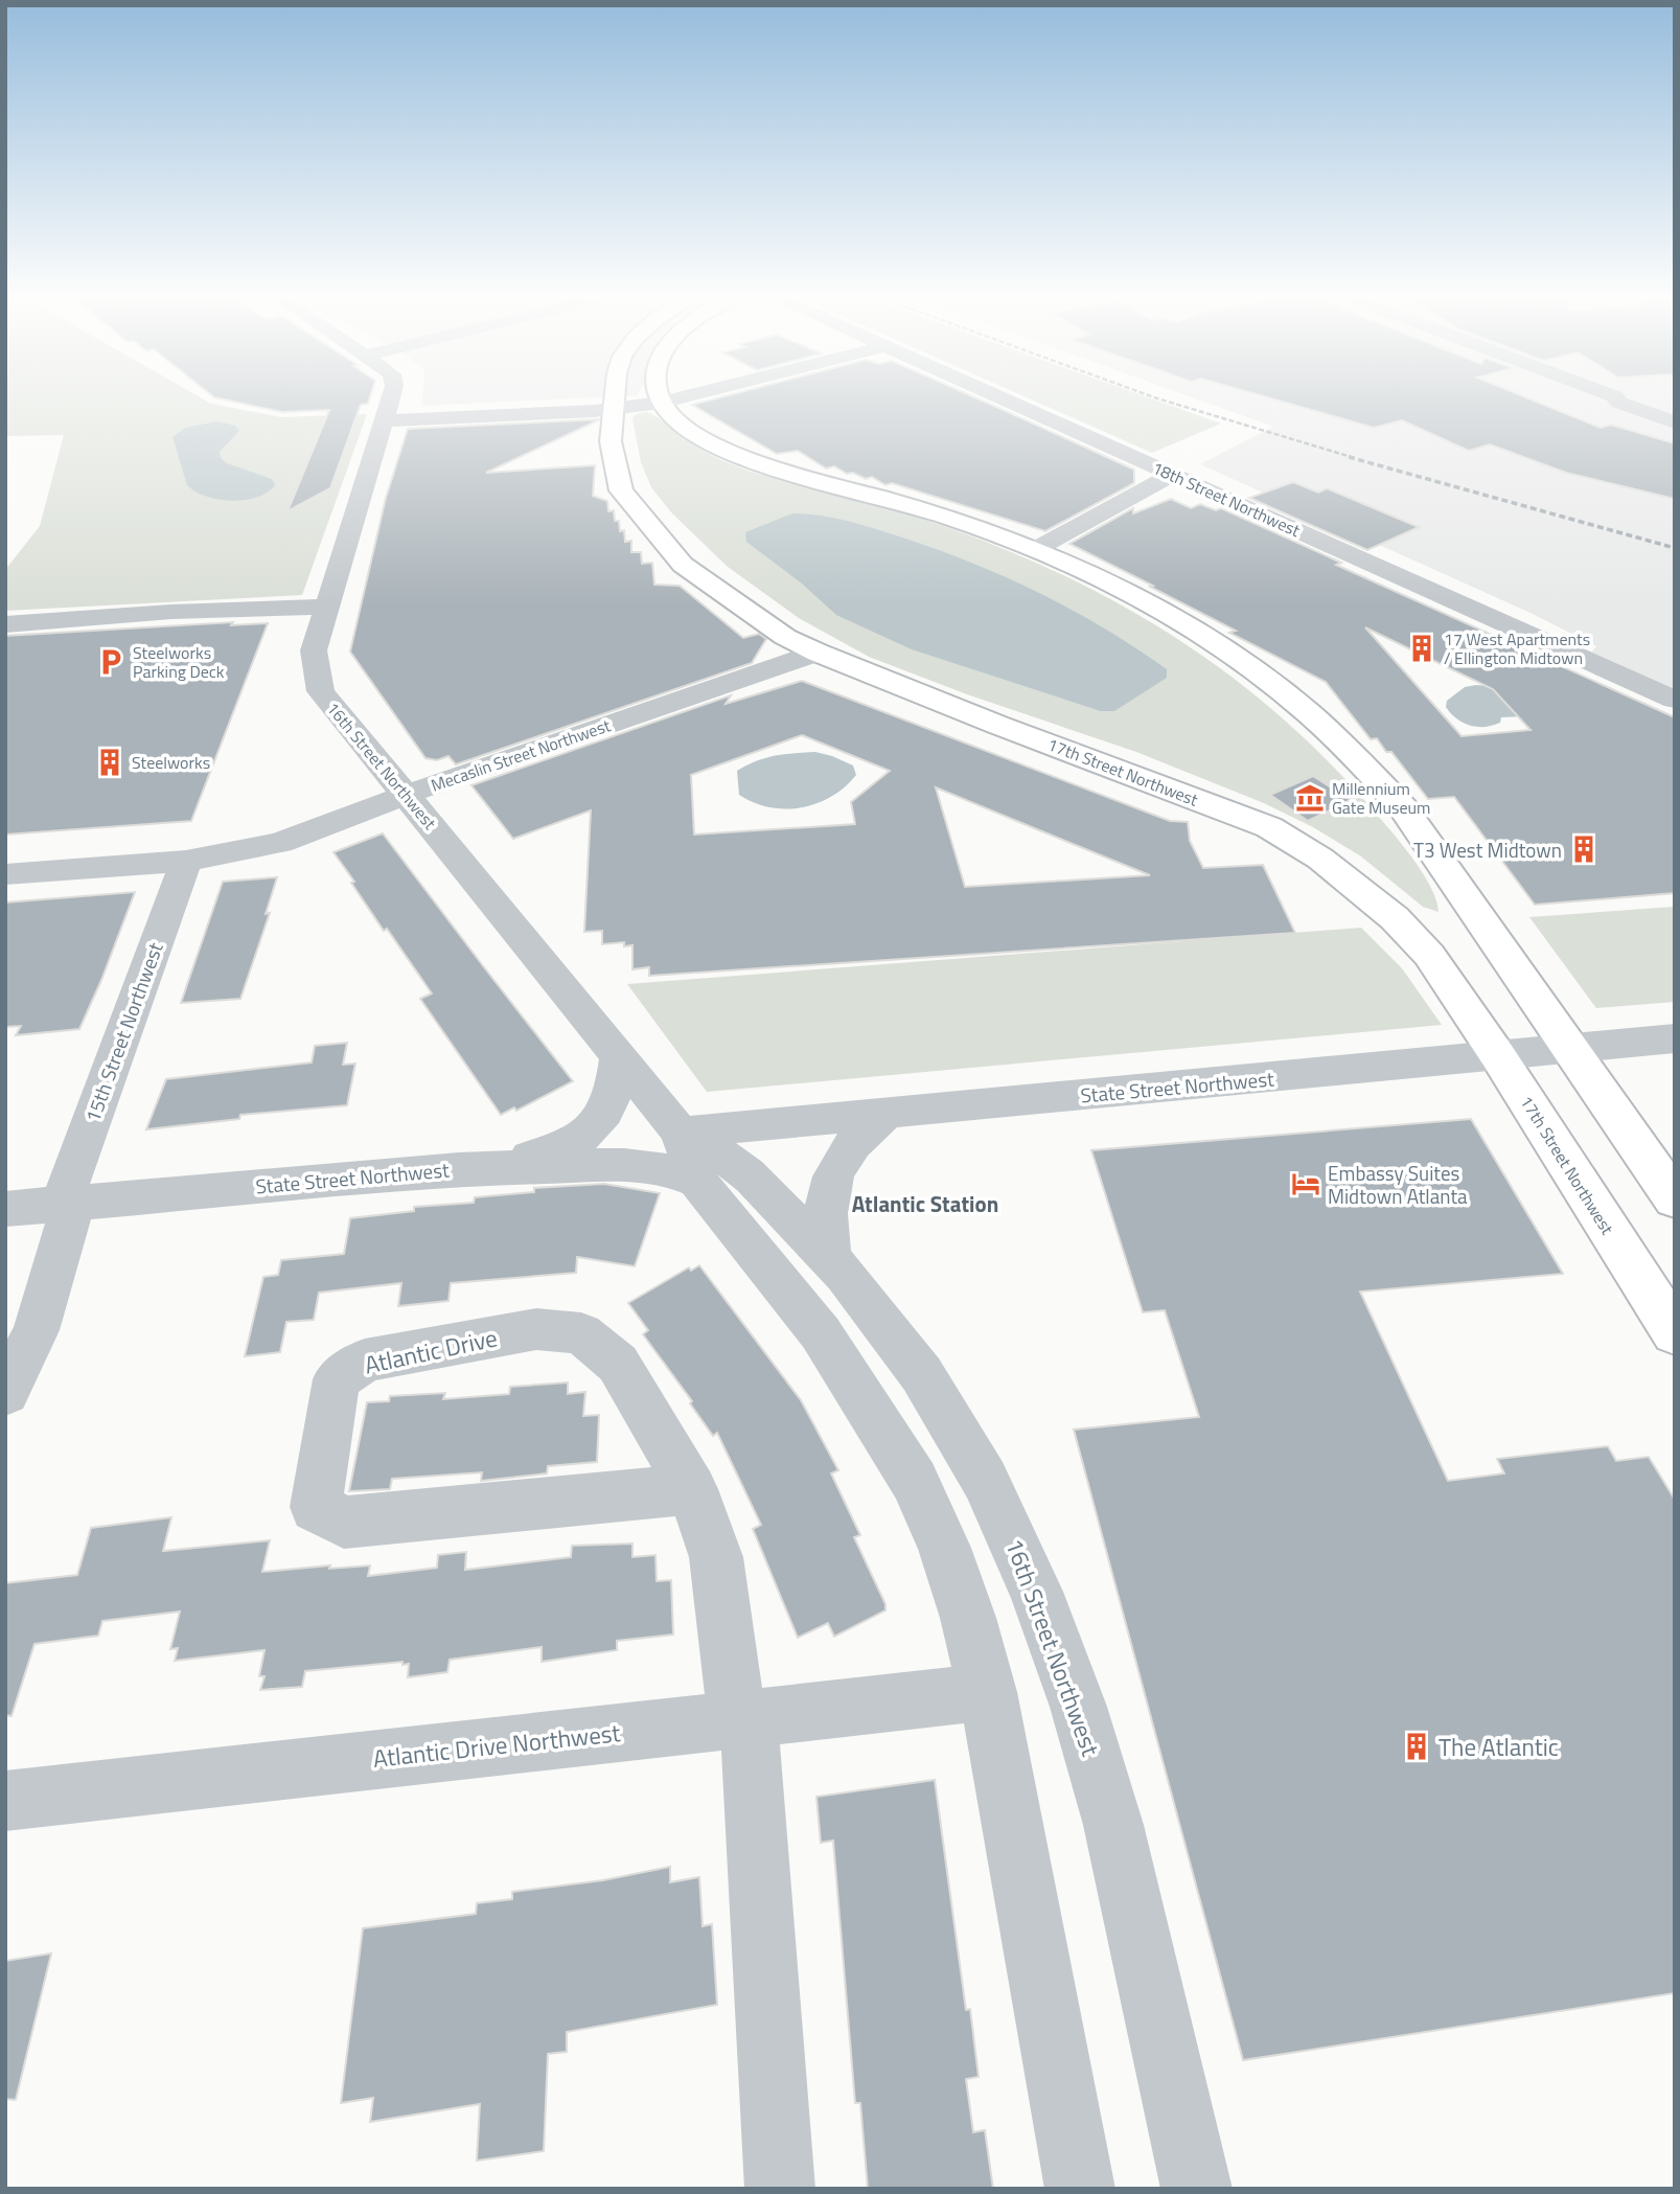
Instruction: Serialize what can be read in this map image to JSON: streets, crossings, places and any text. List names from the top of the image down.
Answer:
{
  "streets": {
    "main road": ["17th Street Northwest"],
    "street": [
      "18th Street Northwest",
      "Mecaslin Street Northwest",
      "16th Street Northwest",
      "15th Street Northwest",
      "State Street Northwest",
      "Atlantic Drive",
      "Atlantic Drive Northwest"
    ]
  },
  "crossings": [
    ["Mecaslin Street Northwest", "16th Street Northwest"],
    ["Mecaslin Street Northwest", "17th Street Northwest"],
    ["Mecaslin Street Northwest", "15th Street Northwest"],
    ["16th Street Northwest", "State Street Northwest"],
    ["16th Street Northwest", "Atlantic Drive Northwest"],
    ["17th Street Northwest", "State Street Northwest"],
    ["15th Street Northwest", "State Street Northwest"],
    ["Atlantic Drive", "Atlantic Drive Northwest"]
  ],
  "districts": ["Atlantic Station"],
  "places": {
    "building": [
      "17 West Apartments / Ellington Midtown",
      "Steelworks",
      "T3 West Midtown",
      "The Atlantic"
    ],
    "parking": ["Steelworks Parking Deck"],
    "museum": ["Millennium Gate Museum"],
    "hotel": ["Embassy Suites Midtown Atlanta"]
  }
}
